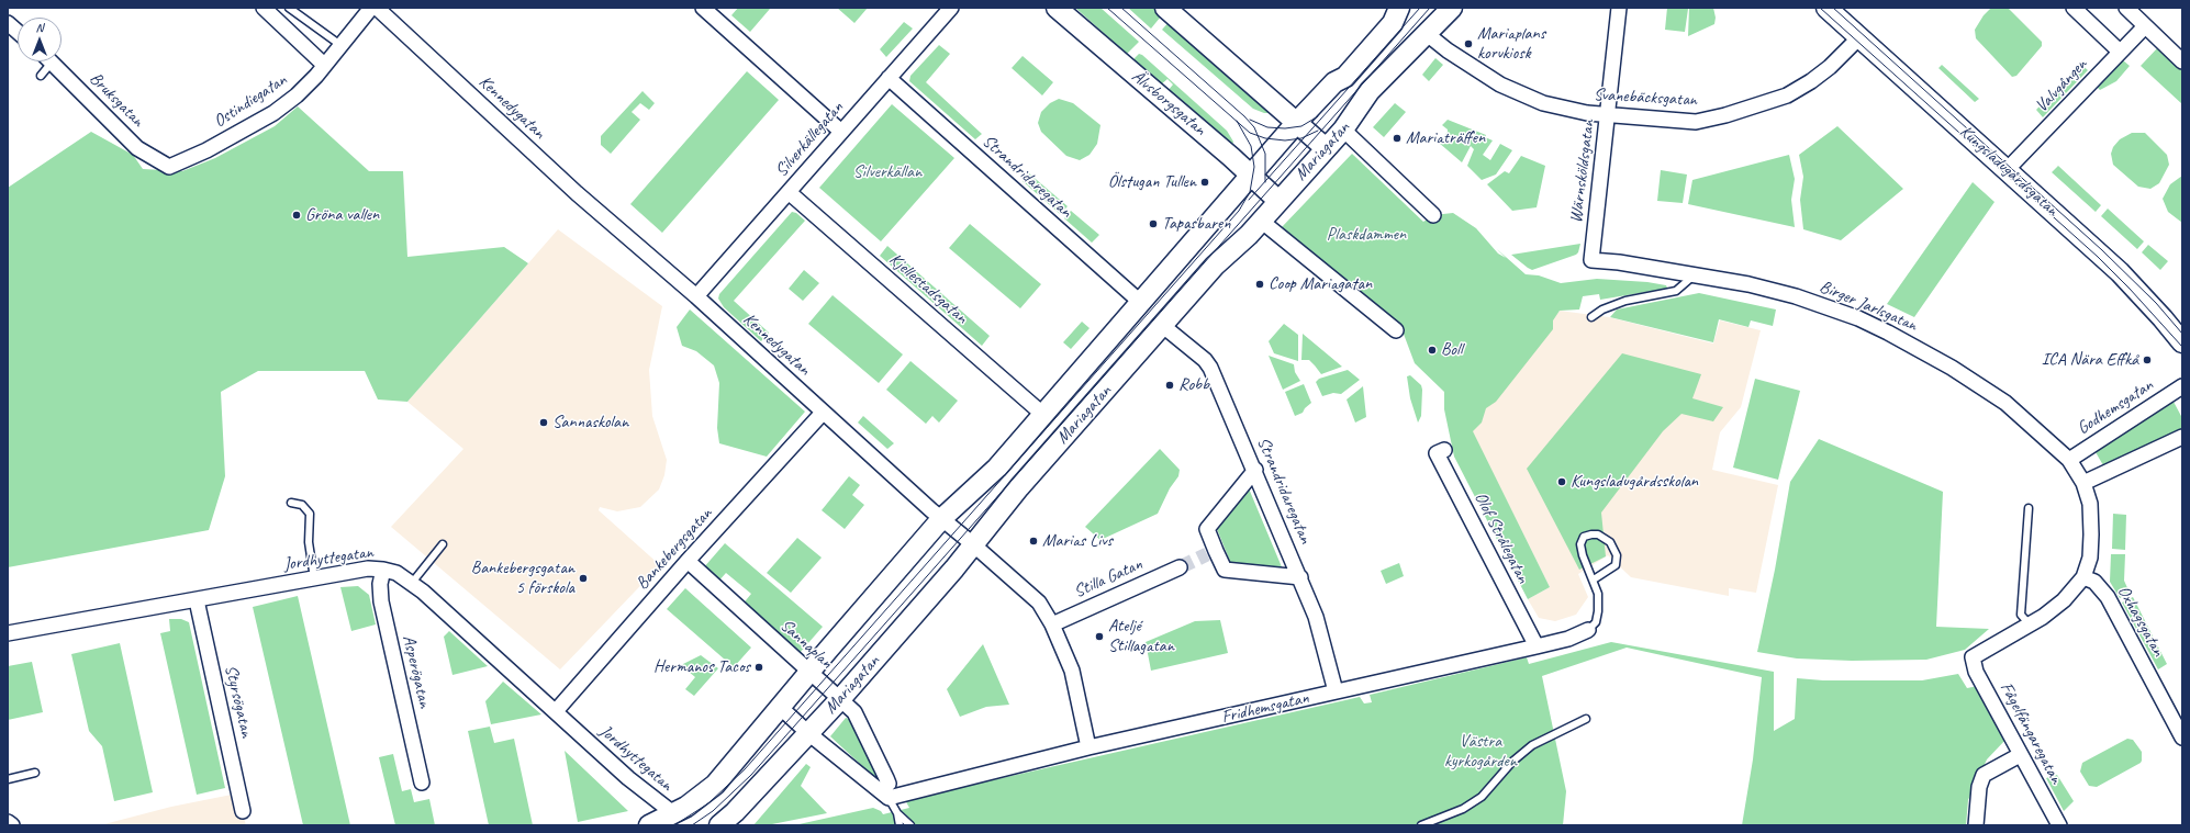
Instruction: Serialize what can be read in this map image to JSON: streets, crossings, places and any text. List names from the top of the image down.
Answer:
{
  "streets": {
    "street": [
      "Valvgången",
      "Svanebäcksgatan",
      "Bruksgatan",
      "Ostindiegatan",
      "Älvsborgsgatan",
      "Kennedygatan",
      "Silverkällegatan",
      "Mariagatan",
      "Wärnsköldsgatan",
      "Kungsladugårdsgatan",
      "Strandridaregatan",
      "Kjellestadsgatan",
      "Birger Jarlsgatan",
      "Godhemsgatan",
      "Olof Strålegatan",
      "Bankebergsgatan",
      "Jordhyttegatan",
      "Stilla Gatan",
      "Oxhagsgatan",
      "Sannaplan",
      "Asperögatan",
      "Styrsögatan",
      "Fridhemsgatan",
      "Fågelfängaregatan"
    ]
  },
  "crossings": [
    ["Valvgången", "Kungsladugårdsgatan"],
    ["Svanebäcksgatan", "Mariagatan"],
    ["Svanebäcksgatan", "Wärnsköldsgatan"],
    ["Svanebäcksgatan", "Kungsladugårdsgatan"],
    ["Bruksgatan", "Ostindiegatan"],
    ["Älvsborgsgatan", "Mariagatan"],
    ["Kennedygatan", "Silverkällegatan"],
    ["Kennedygatan", "Mariagatan"],
    ["Kennedygatan", "Bankebergsgatan"],
    ["Kennedygatan", "Stilla Gatan"],
    ["Kennedygatan", "Fridhemsgatan"],
    ["Silverkällegatan", "Strandridaregatan"],
    ["Silverkällegatan", "Kjellestadsgatan"],
    ["Mariagatan", "Strandridaregatan"],
    ["Mariagatan", "Kjellestadsgatan"],
    ["Mariagatan", "Jordhyttegatan"],
    ["Mariagatan", "Sannaplan"],
    ["Wärnsköldsgatan", "Birger Jarlsgatan"],
    ["Strandridaregatan", "Fridhemsgatan"],
    ["Birger Jarlsgatan", "Godhemsgatan"],
    ["Birger Jarlsgatan", "Oxhagsgatan"],
    ["Olof Strålegatan", "Fridhemsgatan"],
    ["Bankebergsgatan", "Jordhyttegatan"],
    ["Bankebergsgatan", "Sannaplan"],
    ["Jordhyttegatan", "Asperögatan"],
    ["Jordhyttegatan", "Styrsögatan"],
    ["Sannaplan", "Fridhemsgatan"]
  ],
  "parks": ["Silverkällan", "Plaskdammen", "Västra kyrkogården"],
  "places": [
    "Mariaplans korvkiosk",
    "Mariaträffen",
    "Ölstugan Tullen",
    "Gröna vallen",
    "Tapasbaren",
    "Coop Mariagatan",
    "Boll",
    "ICA Nära Effkå",
    "Robb",
    "Sannaskolan",
    "Kungsladugårdsskolan",
    "Marias Livs",
    "Bankebergsgatan 5 förskola",
    "Ateljé Stillagatan",
    "Hermanos Tacos"
  ],
  "north": "top"
}
